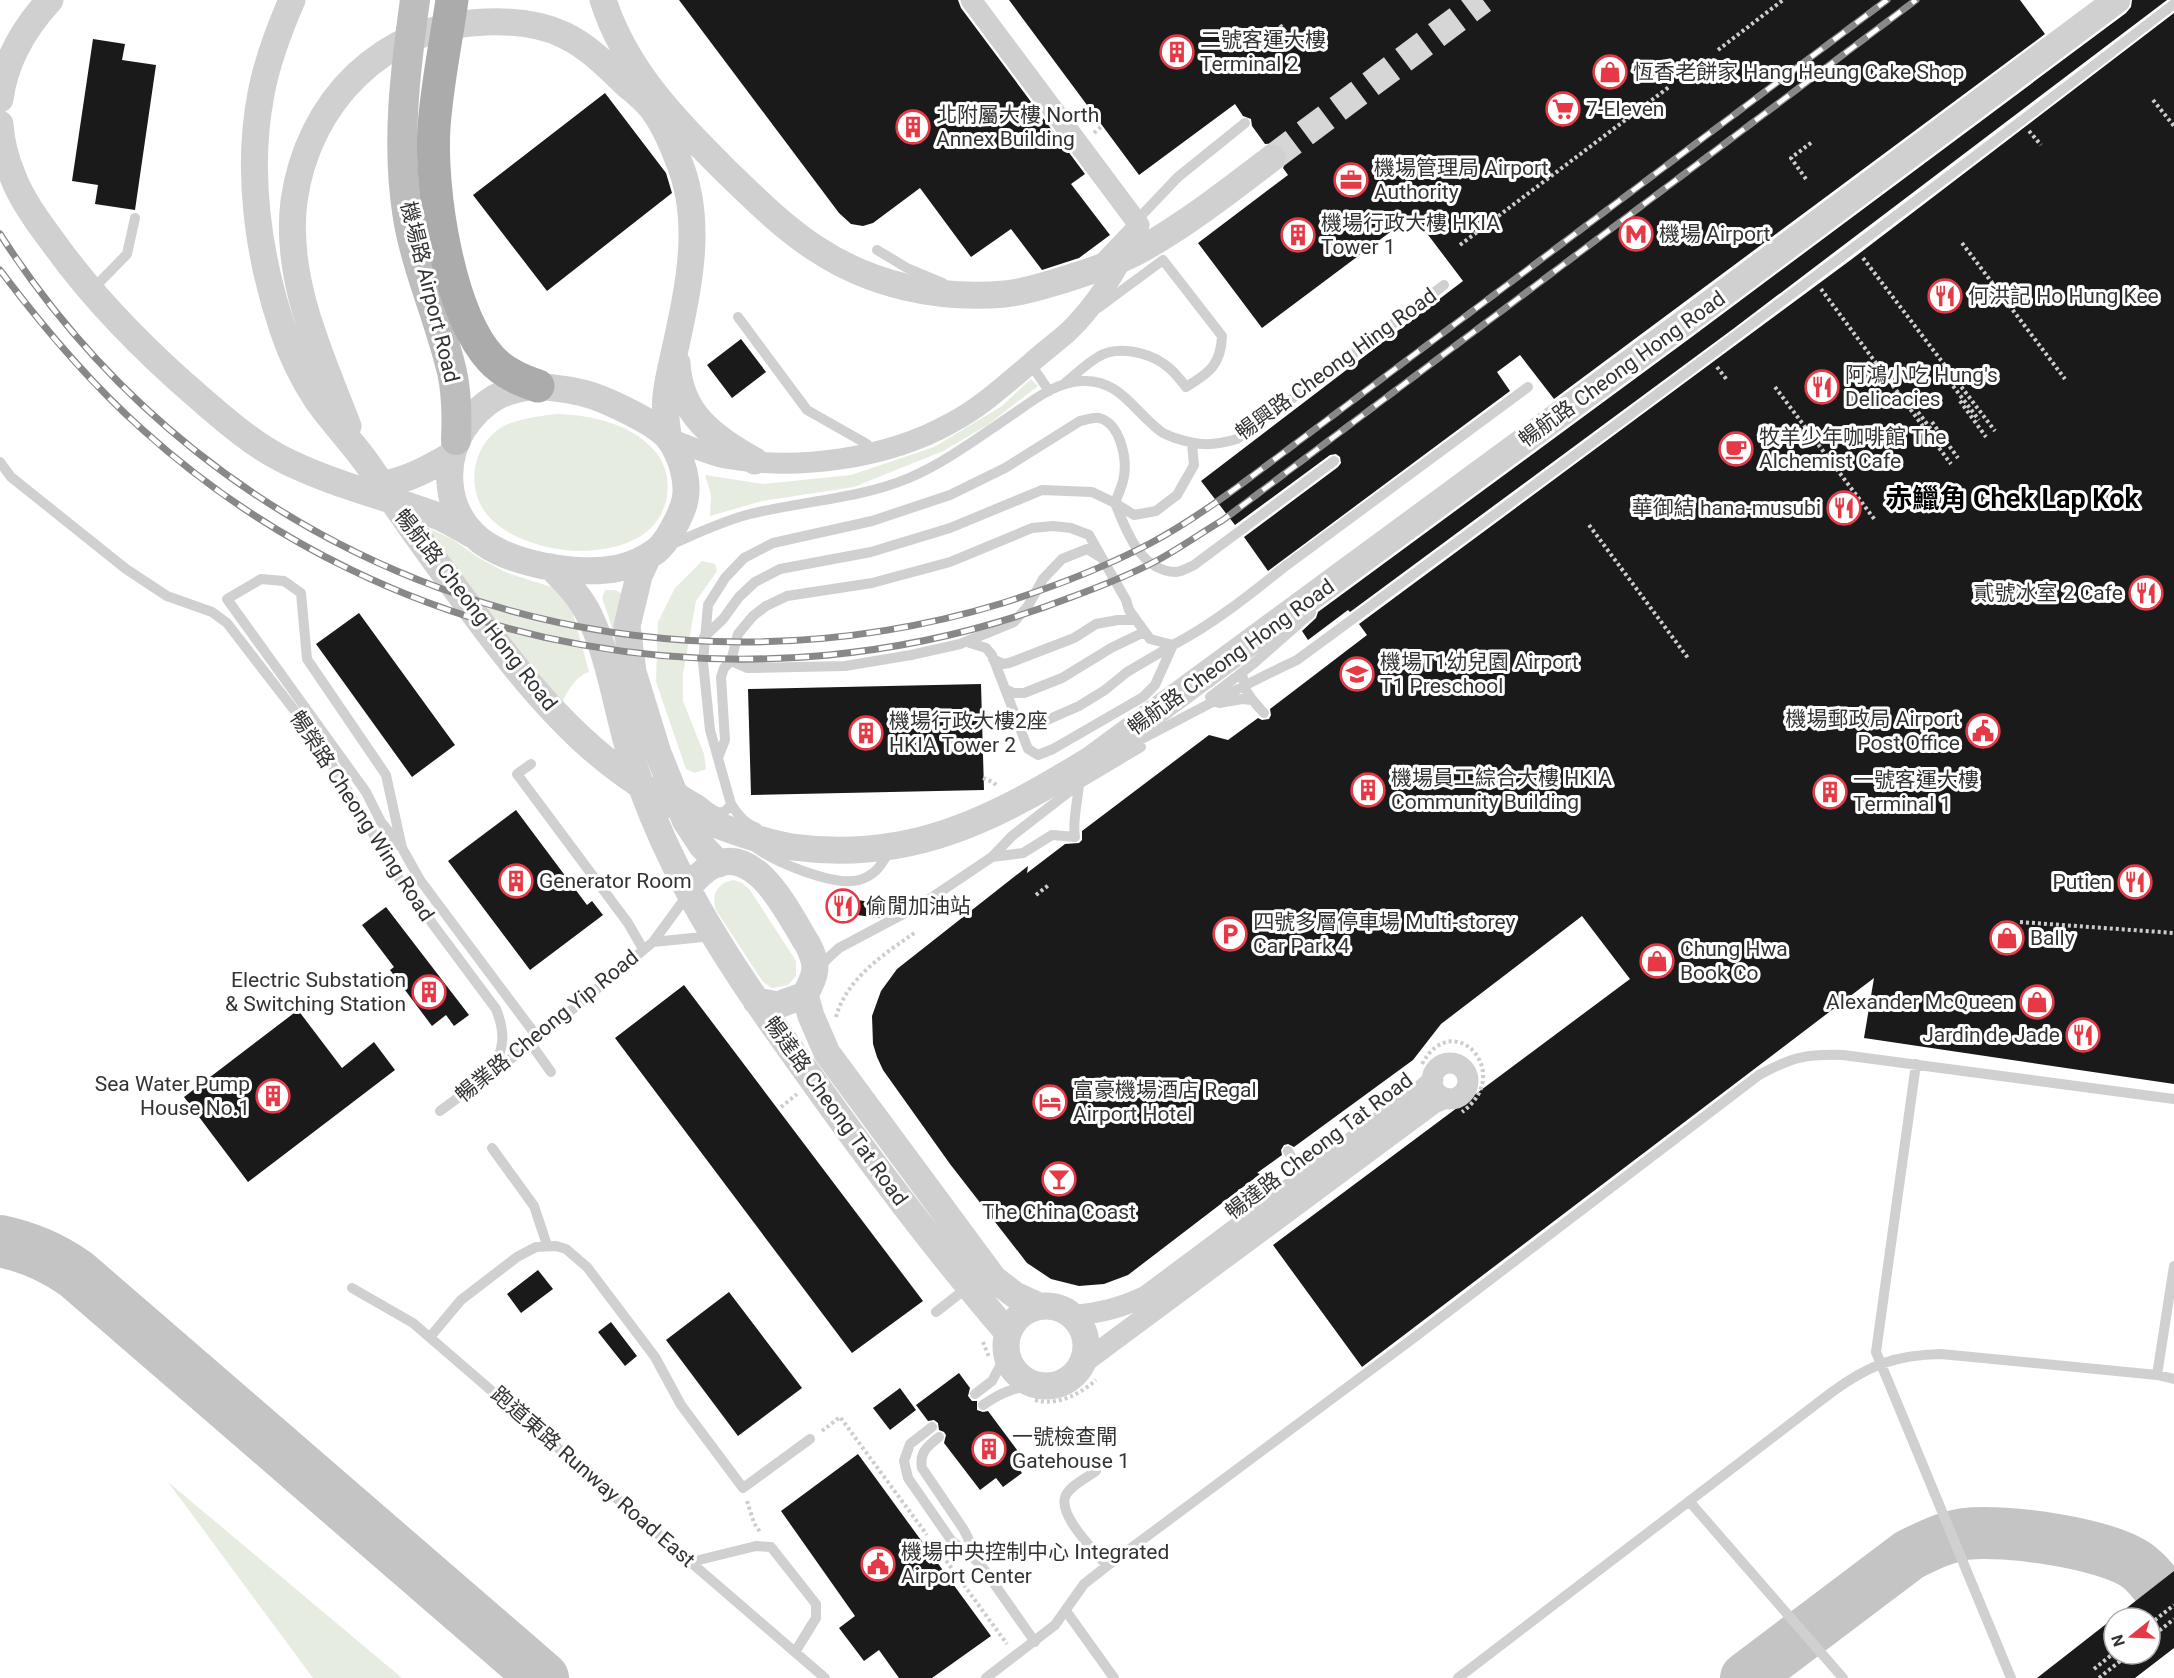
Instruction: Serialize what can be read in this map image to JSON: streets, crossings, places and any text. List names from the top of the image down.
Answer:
{
  "streets": {
    "main road": ["機場路 Airport Road"],
    "street": ["暢航路 Cheong Hong Road", "暢達路 Cheong Tat Road"],
    "lane": [
      "暢興路 Cheong Hing Road",
      "暢榮路 Cheong Wing Road",
      "暢業路 Cheong Yip Road",
      "跑道東路 Runway Road East"
    ]
  },
  "crossings": [
    ["機場路 Airport Road", "暢興路 Cheong Hing Road"],
    ["機場路 Airport Road", "暢達路 Cheong Tat Road"],
    ["暢興路 Cheong Hing Road", "暢達路 Cheong Tat Road"],
    ["暢榮路 Cheong Wing Road", "暢業路 Cheong Yip Road"],
    ["暢業路 Cheong Yip Road", "暢達路 Cheong Tat Road"]
  ],
  "districts": ["赤鱲角 Chek Lap Kok"],
  "places": {
    "building": [
      "二號客運大樓 Terminal 2",
      "北附屬大樓 North Annex Building",
      "機場行政大樓 HKIA Tower 1",
      "機場行政大樓2座 HKIA Tower 2",
      "機場員工綜合大樓 HKIA Community Building",
      "一號客運大樓 Terminal 1",
      "Generator Room",
      "Electric Substation & Switching Station",
      "Sea Water Pump House No.1",
      "一號檢查閘 Gatehouse 1"
    ],
    "shop": [
      "恆香老餅家 Hang Heung Cake Shop",
      "Bally",
      "Chung Hwa Book Co",
      "Alexander McQueen"
    ],
    "supermarket": ["7-Eleven"],
    "office": ["機場管理局 Airport Authority"],
    "metro station": ["機場 Airport"],
    "restaurant": [
      "何洪記 Ho Hung Kee",
      "阿鴻小吃 Hung's Delicacies",
      "華御結 hana-musubi",
      "貳號冰室 2 Cafe",
      "Putien",
      "偷閒加油站",
      "Jardin de Jade"
    ],
    "cafe": ["牧羊少年咖啡館 The Alchemist Cafe"],
    "school or university": ["機場T1幼兒園 Airport T1 Preschool"],
    "public building": ["機場郵政局 Airport Post Office", "機場中央控制中心 Integrated Airport Center"],
    "parking": ["四號多層停車場 Multi-storey Car Park 4"],
    "hotel": ["富豪機場酒店 Regal Airport Hotel"],
    "bar": ["The China Coast"]
  },
  "north": "left"
}
